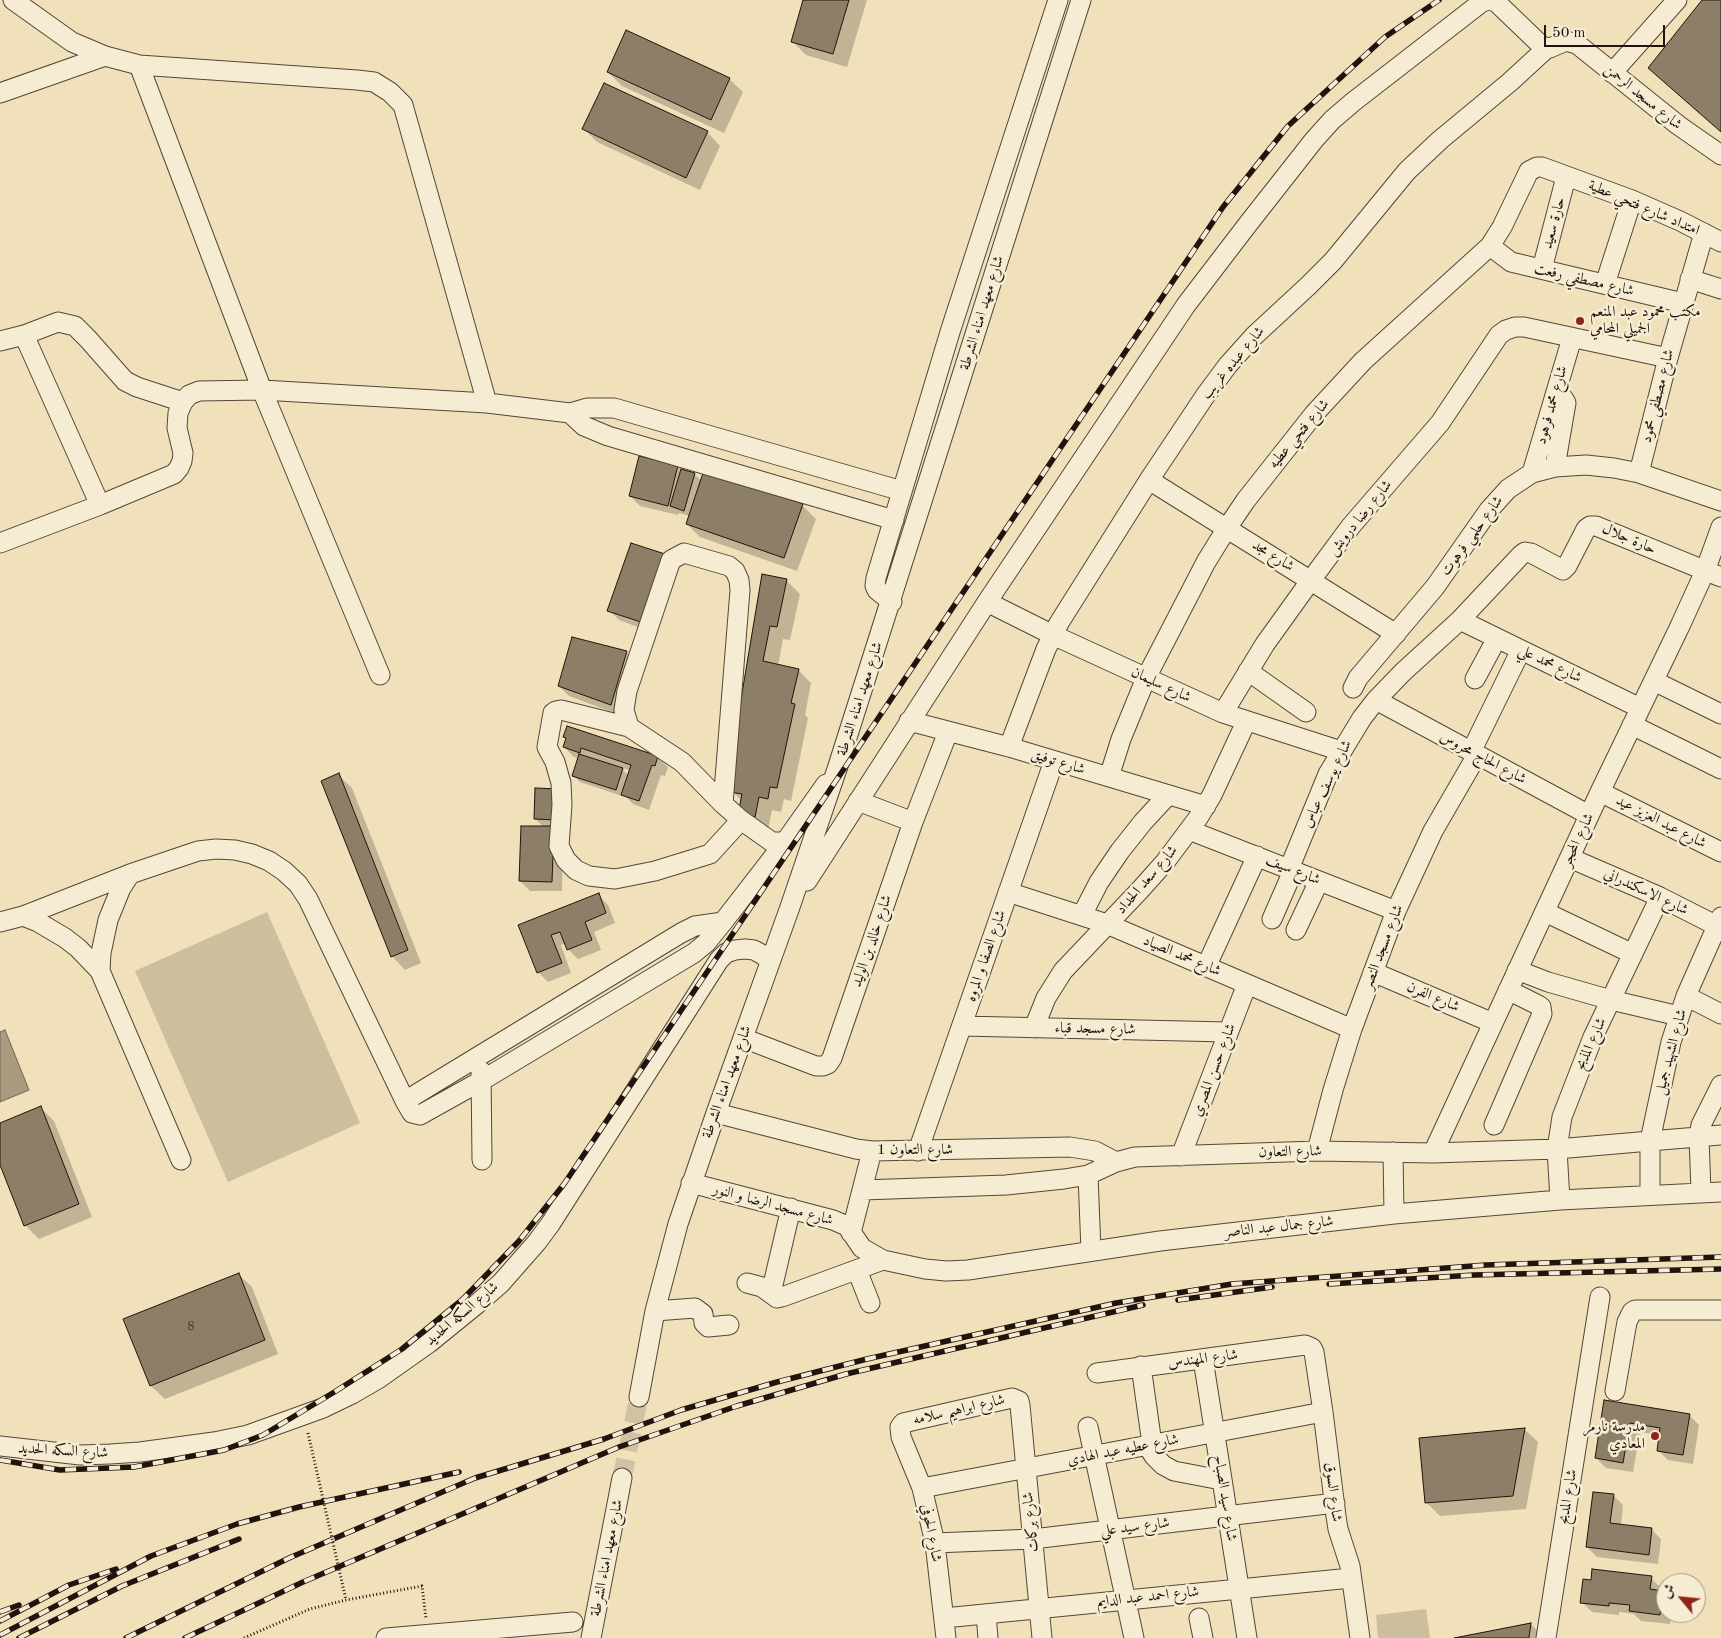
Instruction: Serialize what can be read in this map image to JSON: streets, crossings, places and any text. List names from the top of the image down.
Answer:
{
  "streets": {
    "street": [
      "شارع مسجد الرحمن",
      "امتداد شارع فتحي عطية",
      "حارة سعيد",
      "شارع مصطفي رفعت",
      "شارع معهد امناء الشرطة",
      "شارع عبده غريب",
      "شارع مصطفي محمود",
      "شارع محمد فرهود",
      "شارع فتحي عطيه",
      "شارع رضا درويش",
      "شارع حلمي فرهوت",
      "حارة جلال",
      "شارع مجد",
      "شارع محمد علي",
      "شارع سليمان",
      "شارع الحاج محروس",
      "شارع توفيق",
      "شارع يوسف عباس",
      "شارع عبد العزيز عيد",
      "شارع المحجر",
      "شارع سيف",
      "شارع سعد الحداد",
      "شارع الاسكندراني",
      "شارع خالد بن الوليد",
      "شارع مسجد النصر",
      "شارع الصفا و المروه",
      "شارع محمد الصياد",
      "شارع الفرن",
      "شارع مسجد قباء",
      "شارع المذبح",
      "شارع الشهيد جميل",
      "شارع حسن المصري",
      "شارع التعاون 1",
      "شارع التعاون",
      "شارع مسجد الرضا و النور",
      "شارع جمال عبد الناصر",
      "شارع السكه الحديد",
      "شارع المهندس",
      "شارع ابراهيم سلامه",
      "شارع عطيه عبد الهادي",
      "شارع السوق",
      "شارع المدبح",
      "شارع سيد الصباح",
      "شارع بركات",
      "شارع سيد علي",
      "شارع الحوفي",
      "شارع احمد عبد الدايم"
    ]
  },
  "crossings": [
    ["شارع مسجد الرحمن", "شارع عبده غريب"],
    ["امتداد شارع فتحي عطية", "حارة سعيد"],
    ["امتداد شارع فتحي عطية", "شارع مصطفي محمود"],
    ["امتداد شارع فتحي عطية", "شارع فتحي عطيه"],
    ["حارة سعيد", "شارع مصطفي رفعت"],
    ["حارة سعيد", "شارع فتحي عطيه"],
    ["شارع مصطفي رفعت", "شارع مصطفي محمود"],
    ["شارع مصطفي رفعت", "شارع فتحي عطيه"],
    ["شارع معهد امناء الشرطة", "شارع خالد بن الوليد"],
    ["شارع معهد امناء الشرطة", "شارع التعاون 1"],
    ["شارع معهد امناء الشرطة", "شارع مسجد الرضا و النور"],
    ["شارع معهد امناء الشرطة", "شارع السكه الحديد"],
    ["شارع عبده غريب", "شارع مجد"],
    ["شارع عبده غريب", "شارع سليمان"],
    ["شارع عبده غريب", "شارع توفيق"],
    ["شارع مصطفي محمود", "شارع حلمي فرهوت"],
    ["شارع محمد فرهود", "شارع رضا درويش"],
    ["شارع محمد فرهود", "شارع حلمي فرهوت"],
    ["شارع فتحي عطيه", "شارع مجد"],
    ["شارع فتحي عطيه", "شارع سليمان"],
    ["شارع فتحي عطيه", "شارع توفيق"],
    ["شارع رضا درويش", "شارع مجد"],
    ["شارع رضا درويش", "شارع سليمان"],
    ["شارع حلمي فرهوت", "شارع مجد"],
    ["حارة جلال", "شارع محمد علي"],
    ["حارة جلال", "شارع يوسف عباس"],
    ["حارة جلال", "شارع المحجر"],
    ["شارع محمد علي", "شارع يوسف عباس"],
    ["شارع محمد علي", "شارع المحجر"],
    ["شارع محمد علي", "شارع مسجد النصر"],
    ["شارع سليمان", "شارع يوسف عباس"],
    ["شارع سليمان", "شارع سعد الحداد"],
    ["شارع الحاج محروس", "شارع يوسف عباس"],
    ["شارع الحاج محروس", "شارع المحجر"],
    ["شارع الحاج محروس", "شارع مسجد النصر"],
    ["شارع توفيق", "شارع سعد الحداد"],
    ["شارع توفيق", "شارع خالد بن الوليد"],
    ["شارع توفيق", "شارع الصفا و المروه"],
    ["شارع يوسف عباس", "شارع سيف"],
    ["شارع عبد العزيز عيد", "شارع المحجر"],
    ["شارع المحجر", "شارع الاسكندراني"],
    ["شارع المحجر", "شارع الفرن"],
    ["شارع المحجر", "شارع التعاون"],
    ["شارع سيف", "شارع سعد الحداد"],
    ["شارع سيف", "شارع مسجد النصر"],
    ["شارع سعد الحداد", "شارع محمد الصياد"],
    ["شارع سعد الحداد", "شارع مسجد قباء"],
    ["شارع الاسكندراني", "شارع المذبح"],
    ["شارع الاسكندراني", "شارع الشهيد جميل"],
    ["شارع مسجد النصر", "شارع محمد الصياد"],
    ["شارع مسجد النصر", "شارع الفرن"],
    ["شارع مسجد النصر", "شارع التعاون"],
    ["شارع الصفا و المروه", "شارع محمد الصياد"],
    ["شارع الصفا و المروه", "شارع مسجد قباء"],
    ["شارع الصفا و المروه", "شارع التعاون 1"],
    ["شارع محمد الصياد", "شارع حسن المصري"],
    ["شارع مسجد قباء", "شارع حسن المصري"],
    ["شارع المذبح", "شارع التعاون"],
    ["شارع المذبح", "شارع جمال عبد الناصر"],
    ["شارع الشهيد جميل", "شارع التعاون"],
    ["شارع الشهيد جميل", "شارع جمال عبد الناصر"],
    ["شارع حسن المصري", "شارع التعاون"],
    ["شارع التعاون 1", "شارع التعاون"],
    ["شارع مسجد الرضا و النور", "شارع جمال عبد الناصر"],
    ["شارع المهندس", "شارع السوق"],
    ["شارع المهندس", "شارع سيد الصباح"],
    ["شارع ابراهيم سلامه", "شارع بركات"],
    ["شارع ابراهيم سلامه", "شارع الحوفي"],
    ["شارع عطيه عبد الهادي", "شارع السوق"],
    ["شارع عطيه عبد الهادي", "شارع سيد الصباح"],
    ["شارع عطيه عبد الهادي", "شارع بركات"],
    ["شارع عطيه عبد الهادي", "شارع الحوفي"],
    ["شارع السوق", "شارع سيد علي"],
    ["شارع السوق", "شارع احمد عبد الدايم"],
    ["شارع سيد الصباح", "شارع سيد علي"],
    ["شارع سيد الصباح", "شارع احمد عبد الدايم"],
    ["شارع بركات", "شارع سيد علي"],
    ["شارع بركات", "شارع احمد عبد الدايم"],
    ["شارع سيد علي", "شارع الحوفي"],
    ["شارع الحوفي", "شارع احمد عبد الدايم"]
  ],
  "places": ["مكتب محمود عبد المنعم الجميلي المحامي", "مدرسة نارمر المعادي"],
  "house_numbers": ["8"],
  "scale_bar": "50 m",
  "north": "top left"
}
